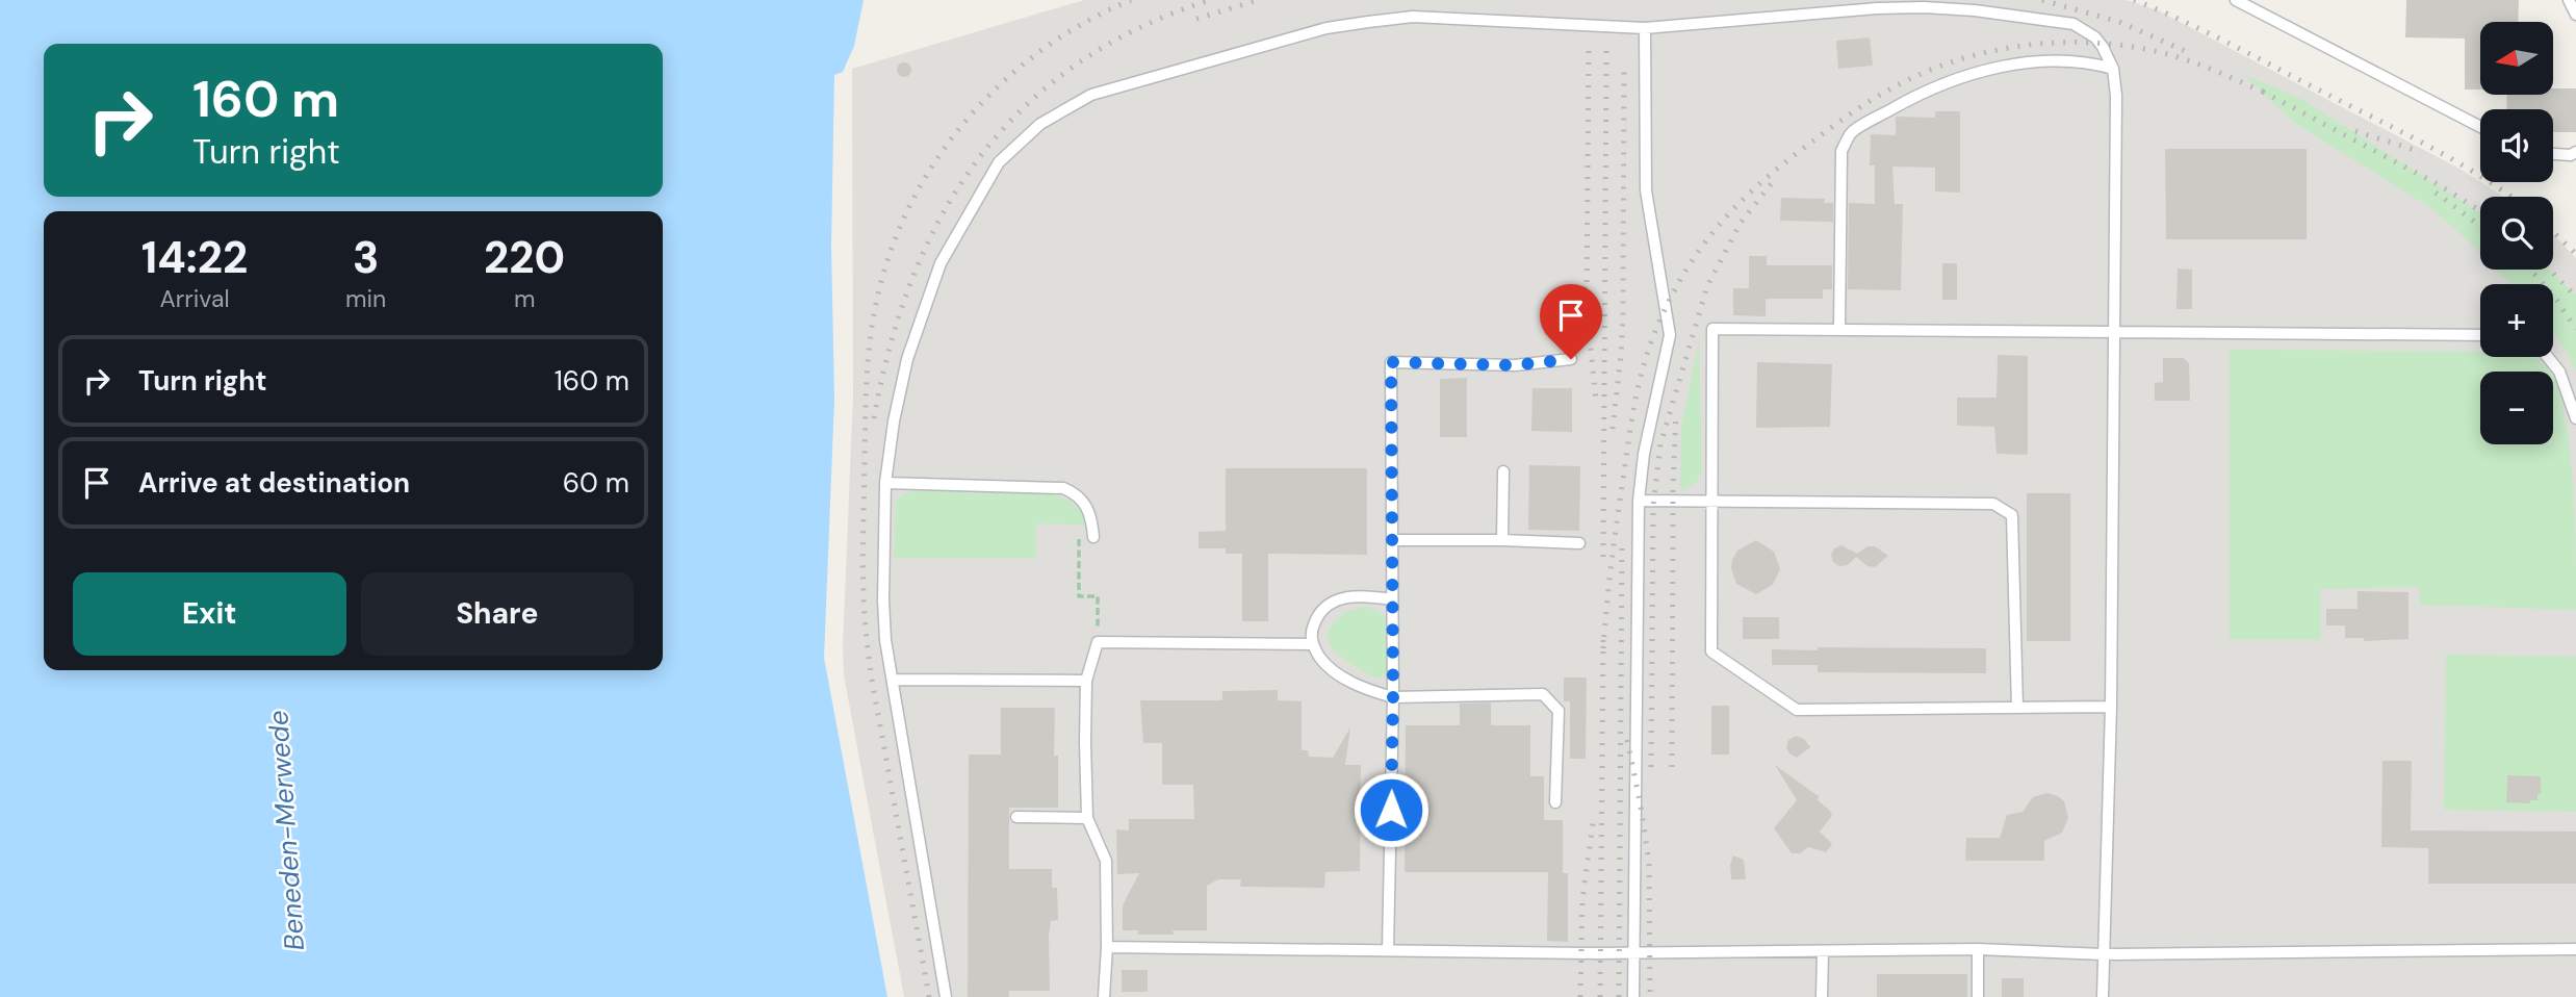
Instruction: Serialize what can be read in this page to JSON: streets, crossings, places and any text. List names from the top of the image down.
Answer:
{
  "water": ["Beneden-Merwede"],
  "north": "left",
  "page": {
    "map_buttons": ["+", "−"],
    "turn": ["160 m", "Turn right"],
    "eta": [
      "14:22",
      "Arrival",
      "3",
      "min",
      "220",
      "m"
    ],
    "list": [
      {
        "name": "Turn right",
        "value": "160 m"
      },
      {
        "name": "Arrive at destination",
        "value": "60 m"
      }
    ],
    "buttons": ["Exit", "Share"]
  }
}
